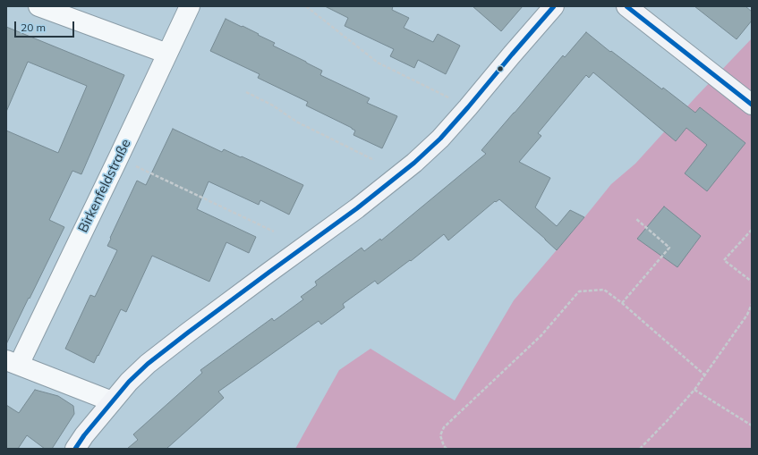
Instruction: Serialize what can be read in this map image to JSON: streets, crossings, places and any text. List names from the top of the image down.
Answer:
{
  "streets": {
    "street": ["Birkenfeldstraße"]
  },
  "scale_bar": "20 m"
}
